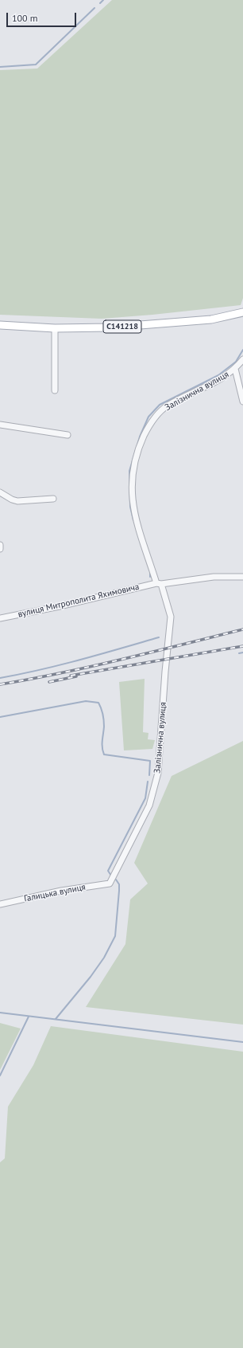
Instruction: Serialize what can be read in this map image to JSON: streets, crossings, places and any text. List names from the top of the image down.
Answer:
{
  "streets": {
    "main road": ["С141218"],
    "street": ["Залізнична вулиця", "вулиця Митрополита Яхимовича", "Галицька вулиця"]
  },
  "crossings": [
    ["Залізнична вулиця", "вулиця Митрополита Яхимовича"],
    ["Залізнична вулиця", "Галицька вулиця"]
  ],
  "scale_bar": "100 m"
}
